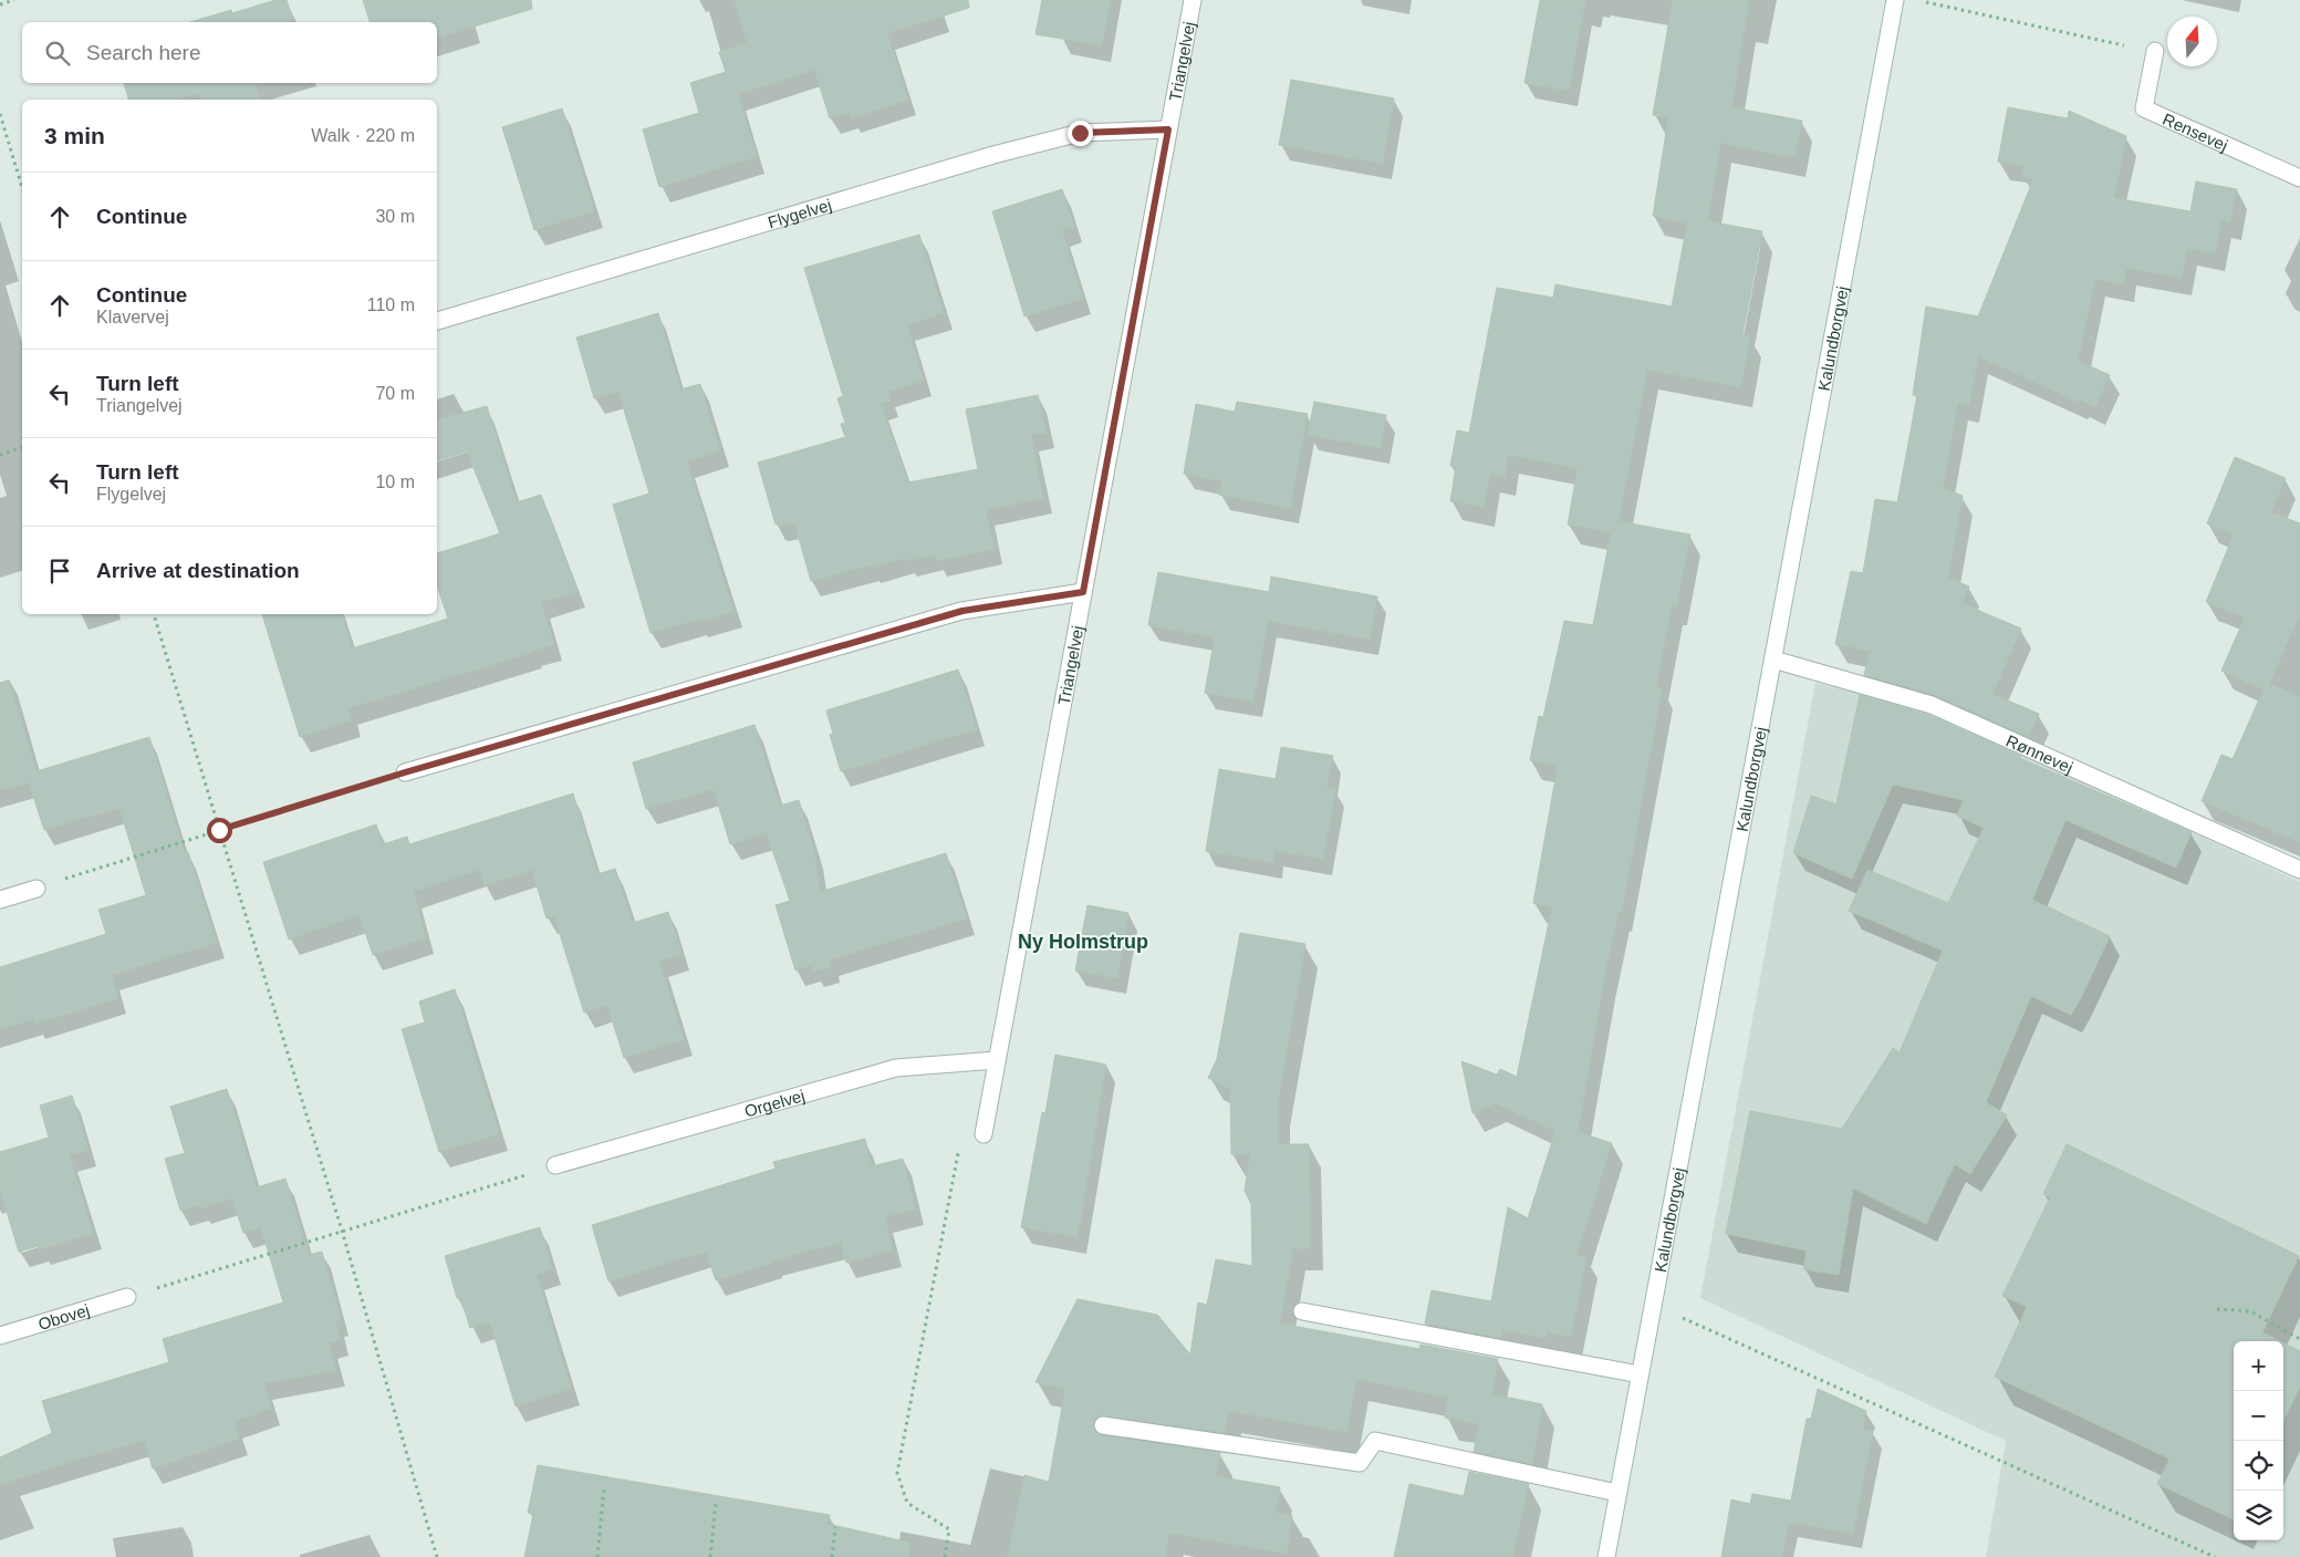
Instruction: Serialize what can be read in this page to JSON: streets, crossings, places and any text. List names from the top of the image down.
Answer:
{
  "streets": {
    "street": [
      "Triangelvej",
      "Rensevej",
      "Flygelvej",
      "Kalundborgvej",
      "Rønnevej",
      "Orgelvej",
      "Obovej"
    ]
  },
  "crossings": [
    ["Triangelvej", "Flygelvej"],
    ["Triangelvej", "Orgelvej"],
    ["Kalundborgvej", "Rønnevej"]
  ],
  "districts": ["Ny Holmstrup"],
  "north": "top",
  "page": {
    "search": "Search here",
    "heading": ["3 min", "Walk · 220 m"],
    "list": [
      ["Continue", "30 m"],
      ["Continue", "Klavervej", "110 m"],
      ["Turn left", "Triangelvej", "70 m"],
      ["Turn left", "Flygelvej", "10 m"],
      "Arrive at destination"
    ],
    "map_buttons": ["+", "−"]
  }
}
